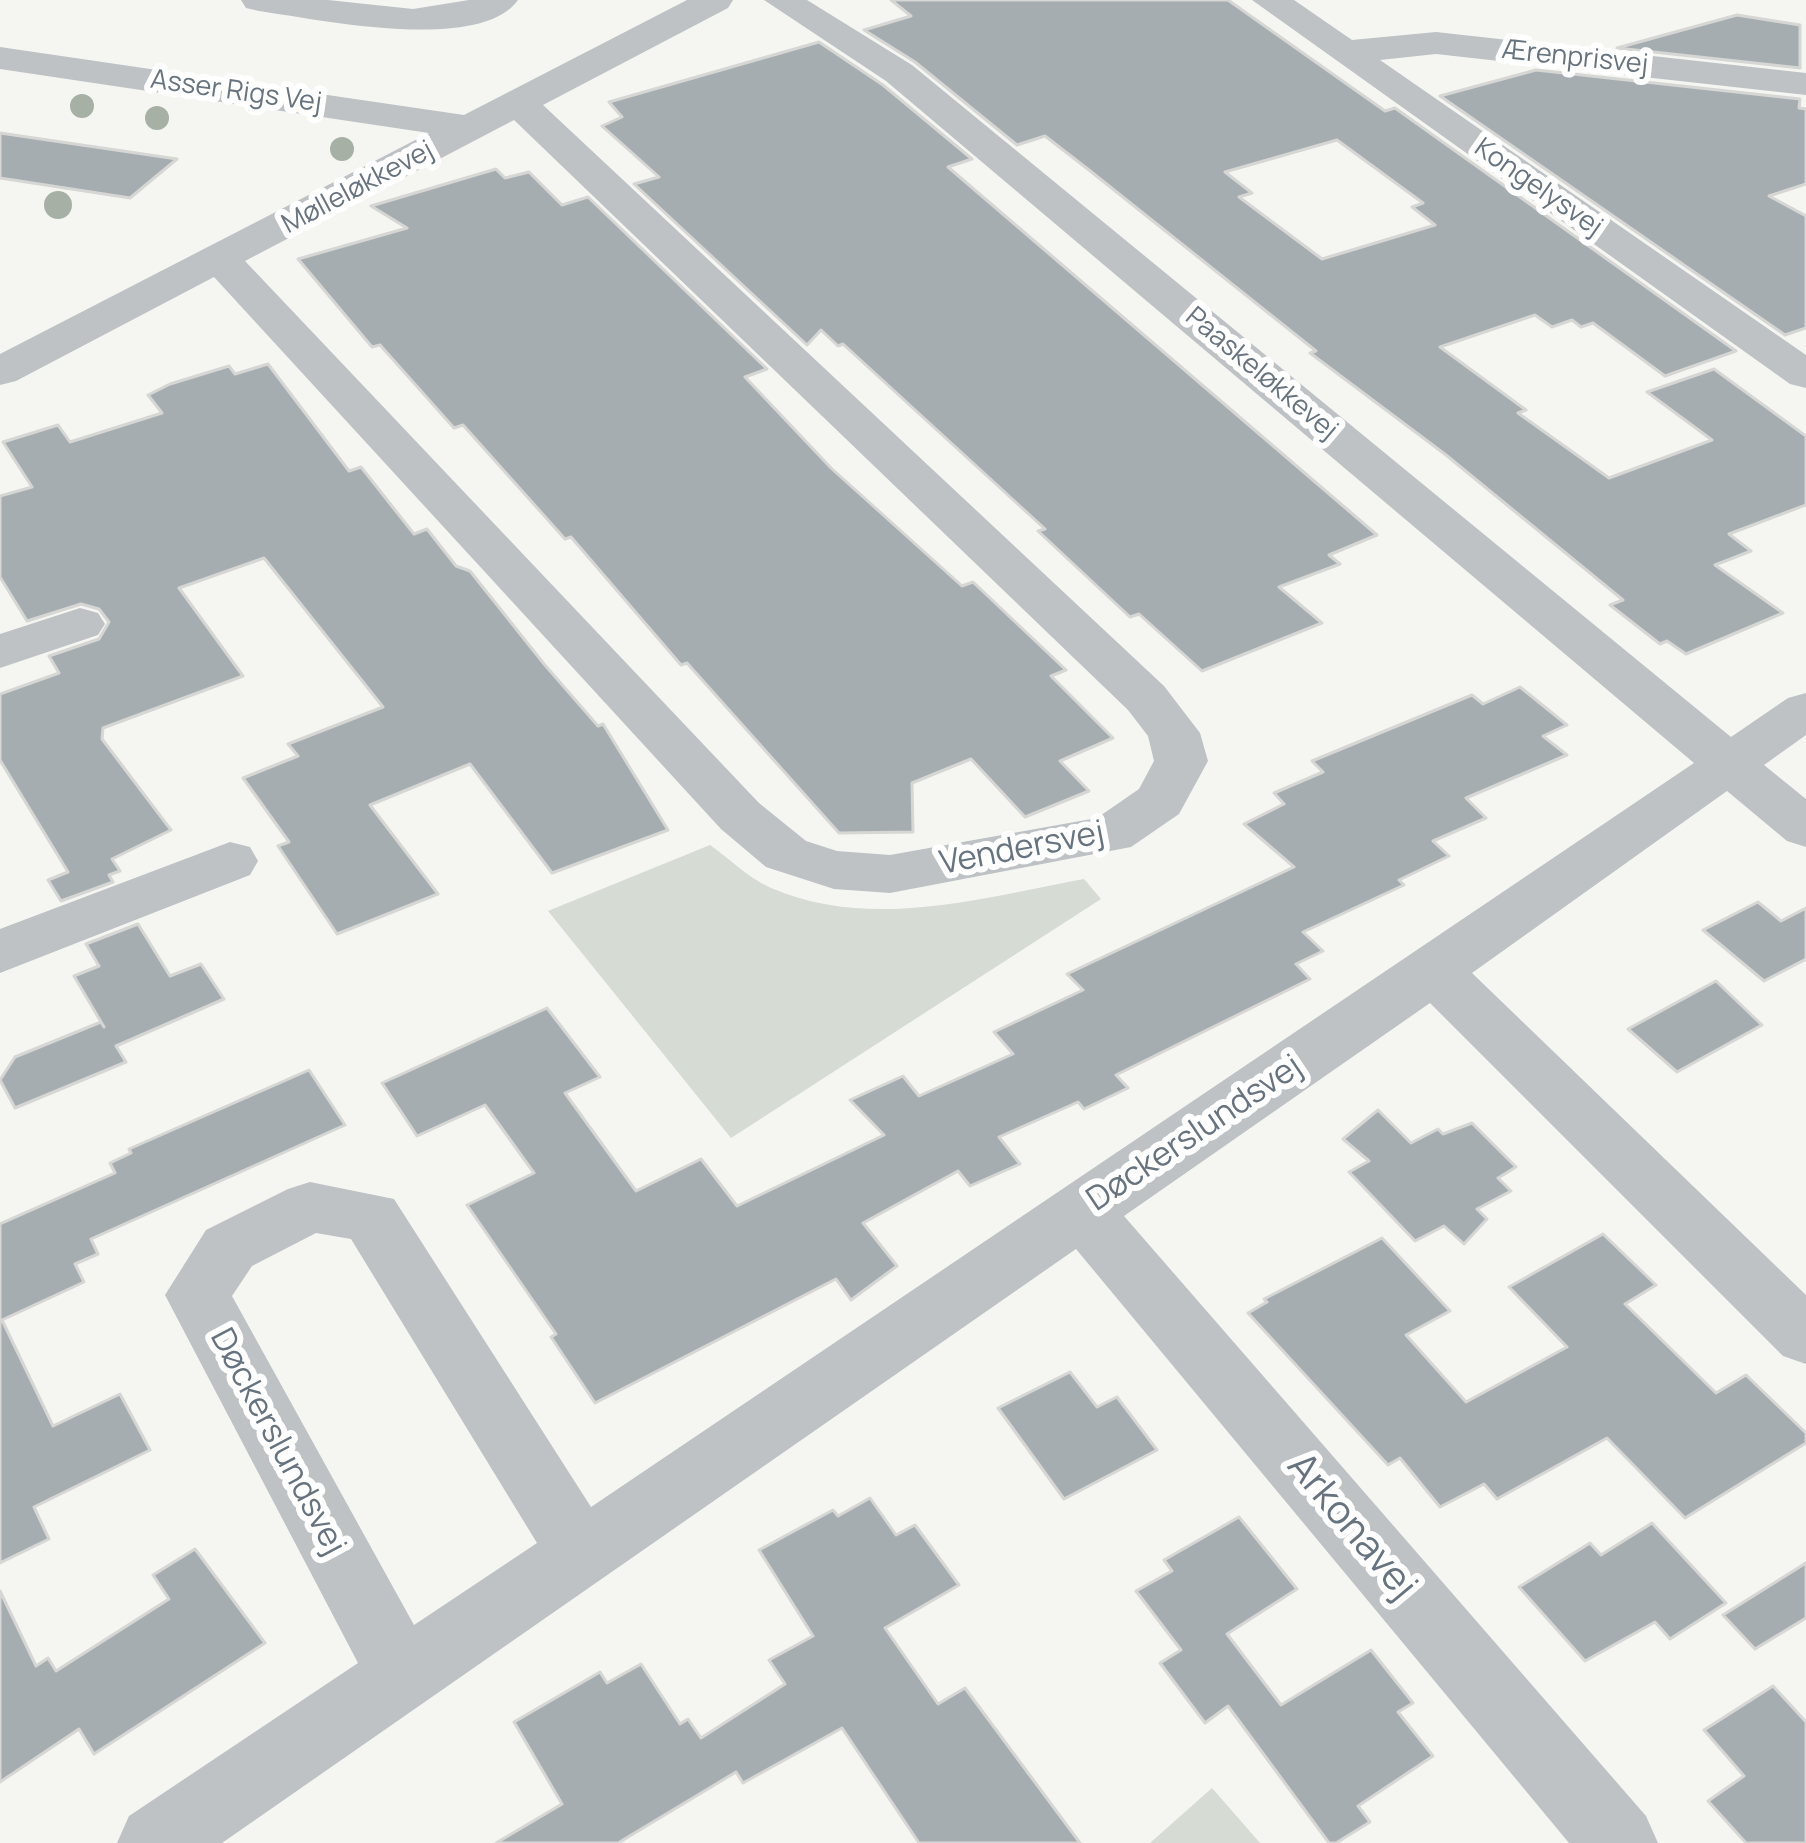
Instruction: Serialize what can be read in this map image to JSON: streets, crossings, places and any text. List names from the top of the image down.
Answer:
{
  "streets": {
    "street": [
      "Ærenprisvej",
      "Asser Rigs Vej",
      "Mølleløkkevej",
      "Kongelysvej",
      "Paaskeløkkevej",
      "Vendersvej",
      "Døckerslundsvej",
      "Arkonavej"
    ]
  },
  "crossings": [
    ["Ærenprisvej", "Kongelysvej"],
    ["Asser Rigs Vej", "Mølleløkkevej"],
    ["Mølleløkkevej", "Vendersvej"],
    ["Paaskeløkkevej", "Døckerslundsvej"],
    ["Døckerslundsvej", "Arkonavej"]
  ]
}
